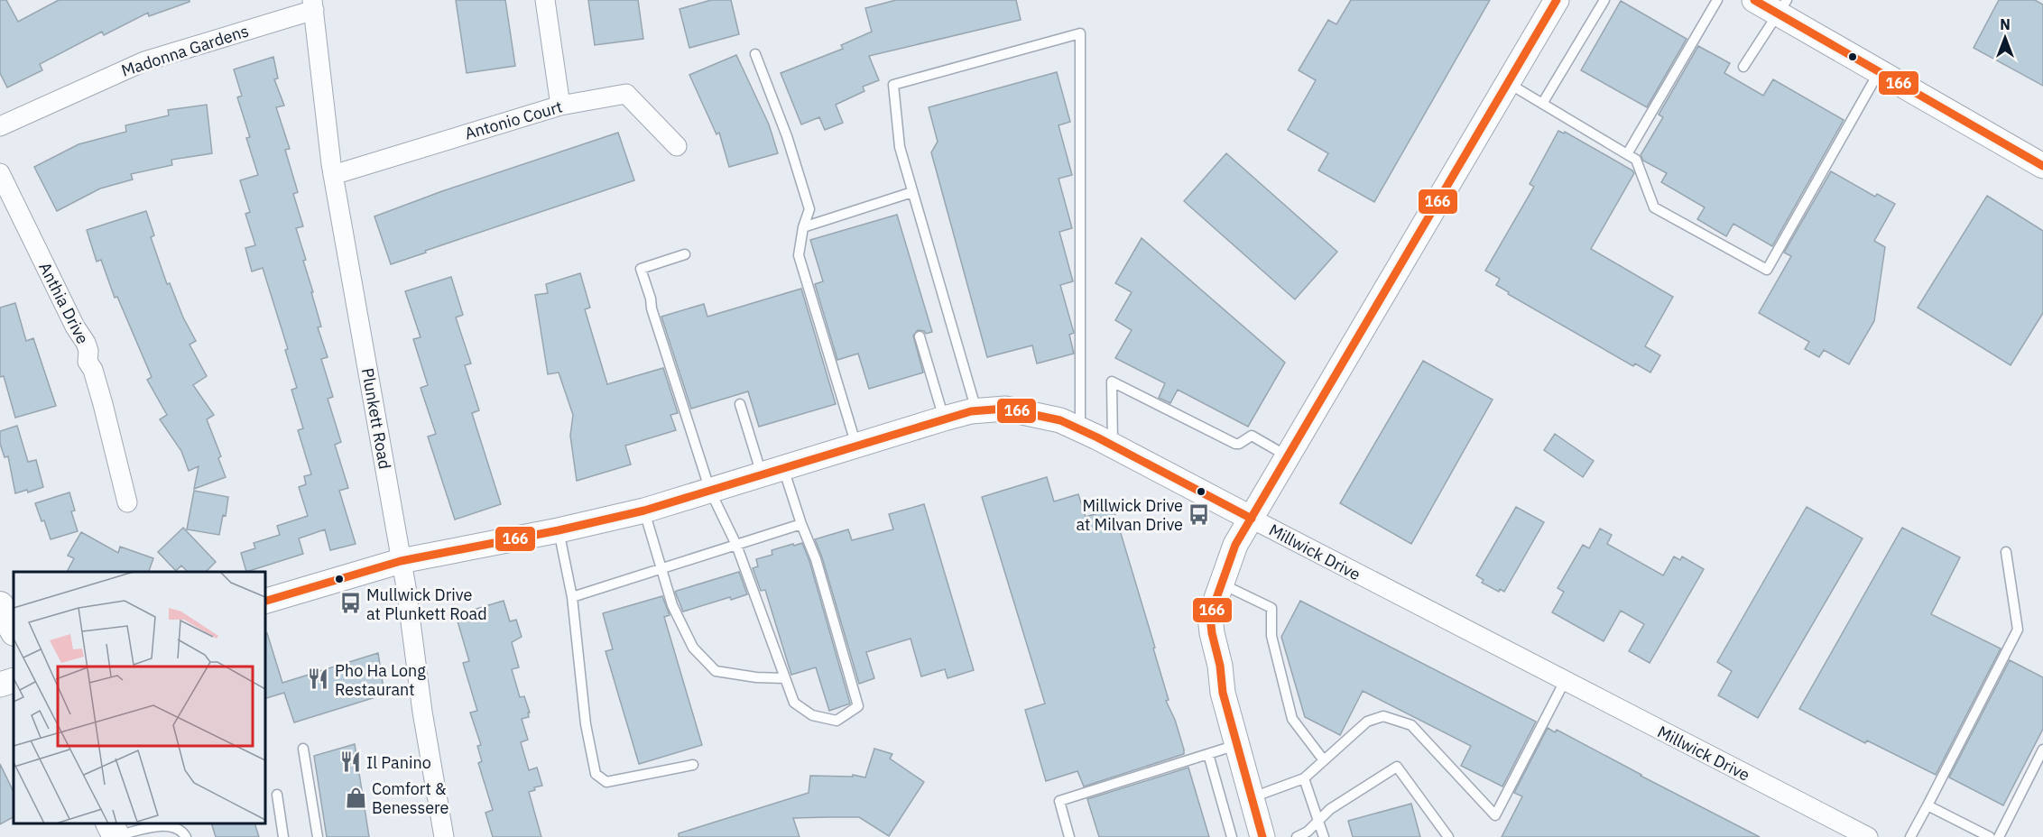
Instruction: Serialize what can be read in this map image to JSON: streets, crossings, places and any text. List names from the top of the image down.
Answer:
{
  "streets": {
    "street": [
      "Madonna Gardens",
      "Antonio Court",
      "Anthia Drive",
      "Plunkett Road",
      "Millwick Drive"
    ]
  },
  "crossings": [
    ["Madonna Gardens", "Plunkett Road"],
    ["Antonio Court", "Plunkett Road"],
    ["Plunkett Road", "Millwick Drive"]
  ],
  "places": {
    "bus stop": ["Millwick Drive at Milvan Drive", "Mullwick Drive at Plunkett Road"],
    "restaurant": ["Pho Ha Long Restaurant", "Il Panino"],
    "shop": ["Comfort & Benessere"]
  },
  "lines": ["transit line 166"],
  "north": "top"
}
